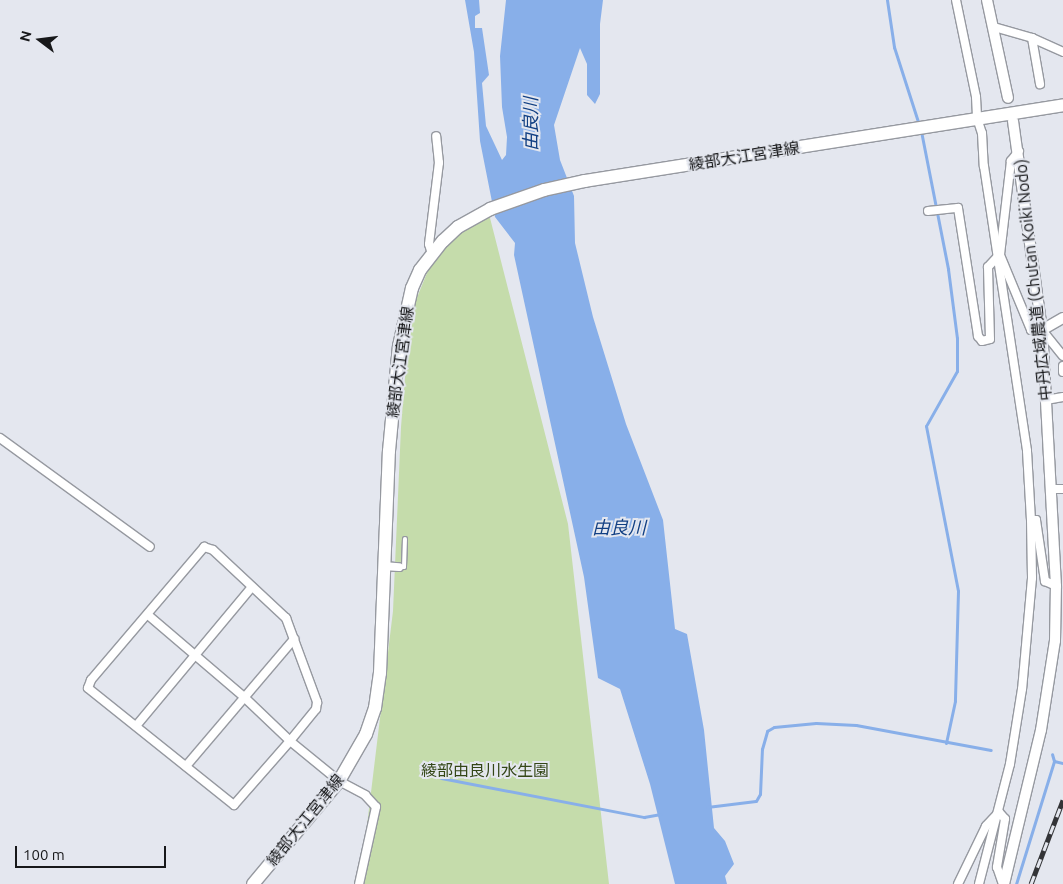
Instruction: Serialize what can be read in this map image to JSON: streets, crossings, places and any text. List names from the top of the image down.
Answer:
{
  "streets": {
    "main road": ["綾部大江宮津線"],
    "street": ["中丹広域農道 (Chutan Koiki Nodo)"]
  },
  "water": ["由良川"],
  "parks": ["綾部由良川水生園"],
  "scale_bar": "100 m",
  "north": "left"
}
